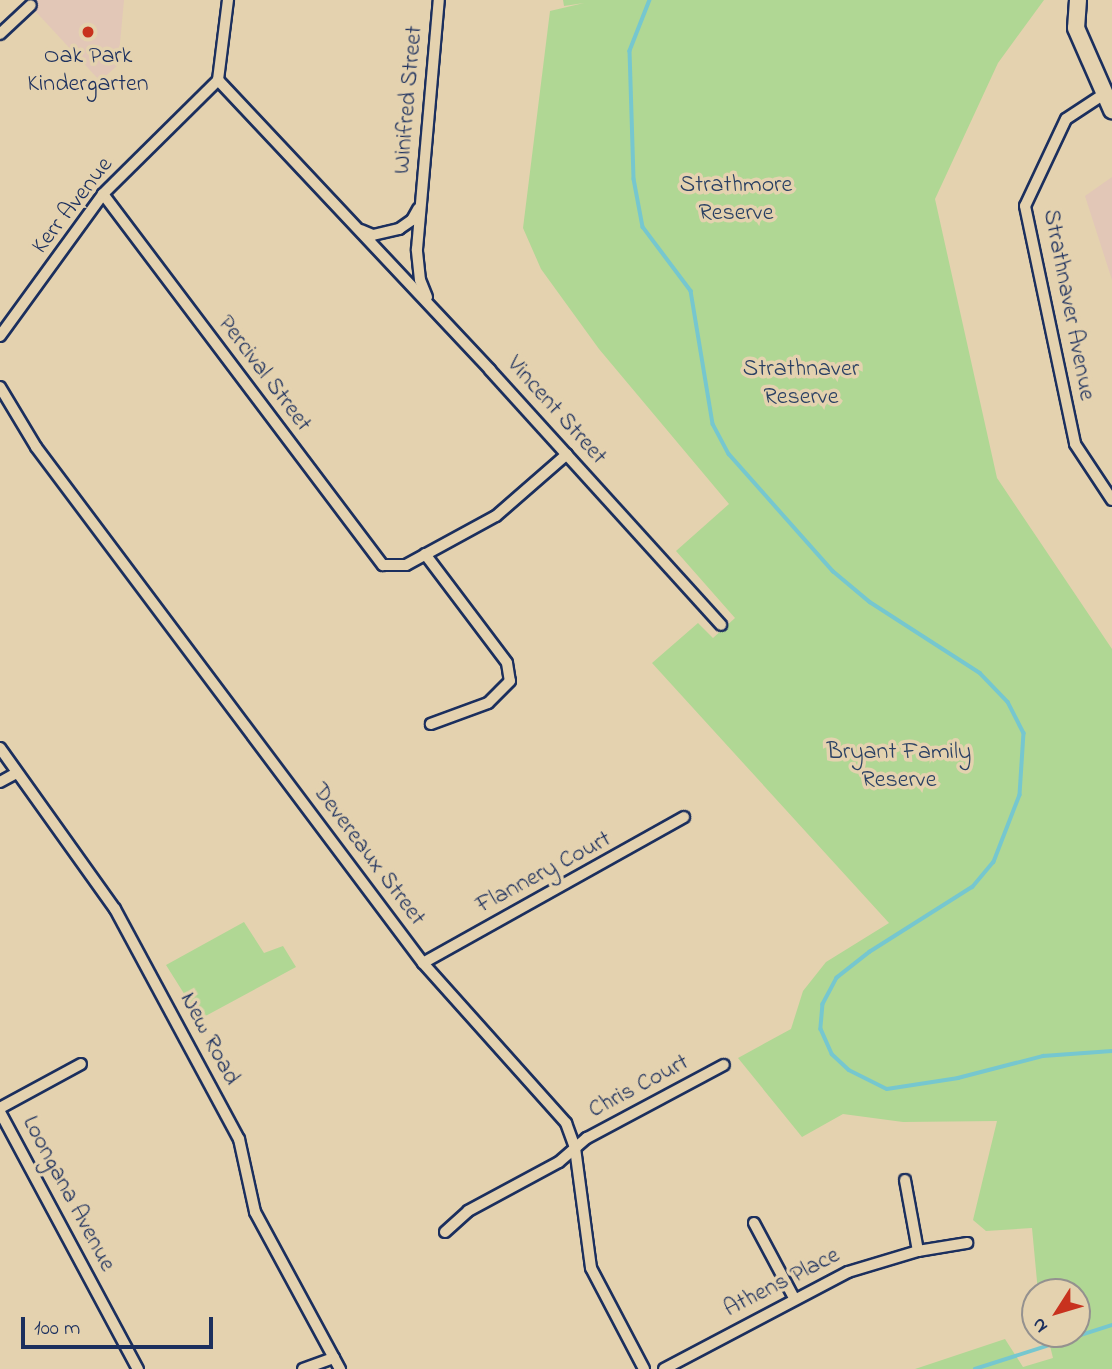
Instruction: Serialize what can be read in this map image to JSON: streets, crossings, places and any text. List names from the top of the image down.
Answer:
{
  "streets": {
    "street": [
      "Winifred Street",
      "Kerr Avenue",
      "Strathnaver Avenue",
      "Percival Street",
      "Vincent Street",
      "Devereaux Street",
      "Flannery Court",
      "New Road",
      "Chris Court",
      "Loongana Avenue",
      "Athens Place"
    ]
  },
  "crossings": [
    ["Winifred Street", "Vincent Street"],
    ["Kerr Avenue", "Percival Street"],
    ["Kerr Avenue", "Vincent Street"],
    ["Devereaux Street", "Flannery Court"],
    ["Devereaux Street", "Chris Court"]
  ],
  "parks": ["Strathmore Reserve", "Strathnaver Reserve", "Bryant Family Reserve"],
  "places": ["Oak Park Kindergarten"],
  "scale_bar": "100 m",
  "north": "bottom left"
}
